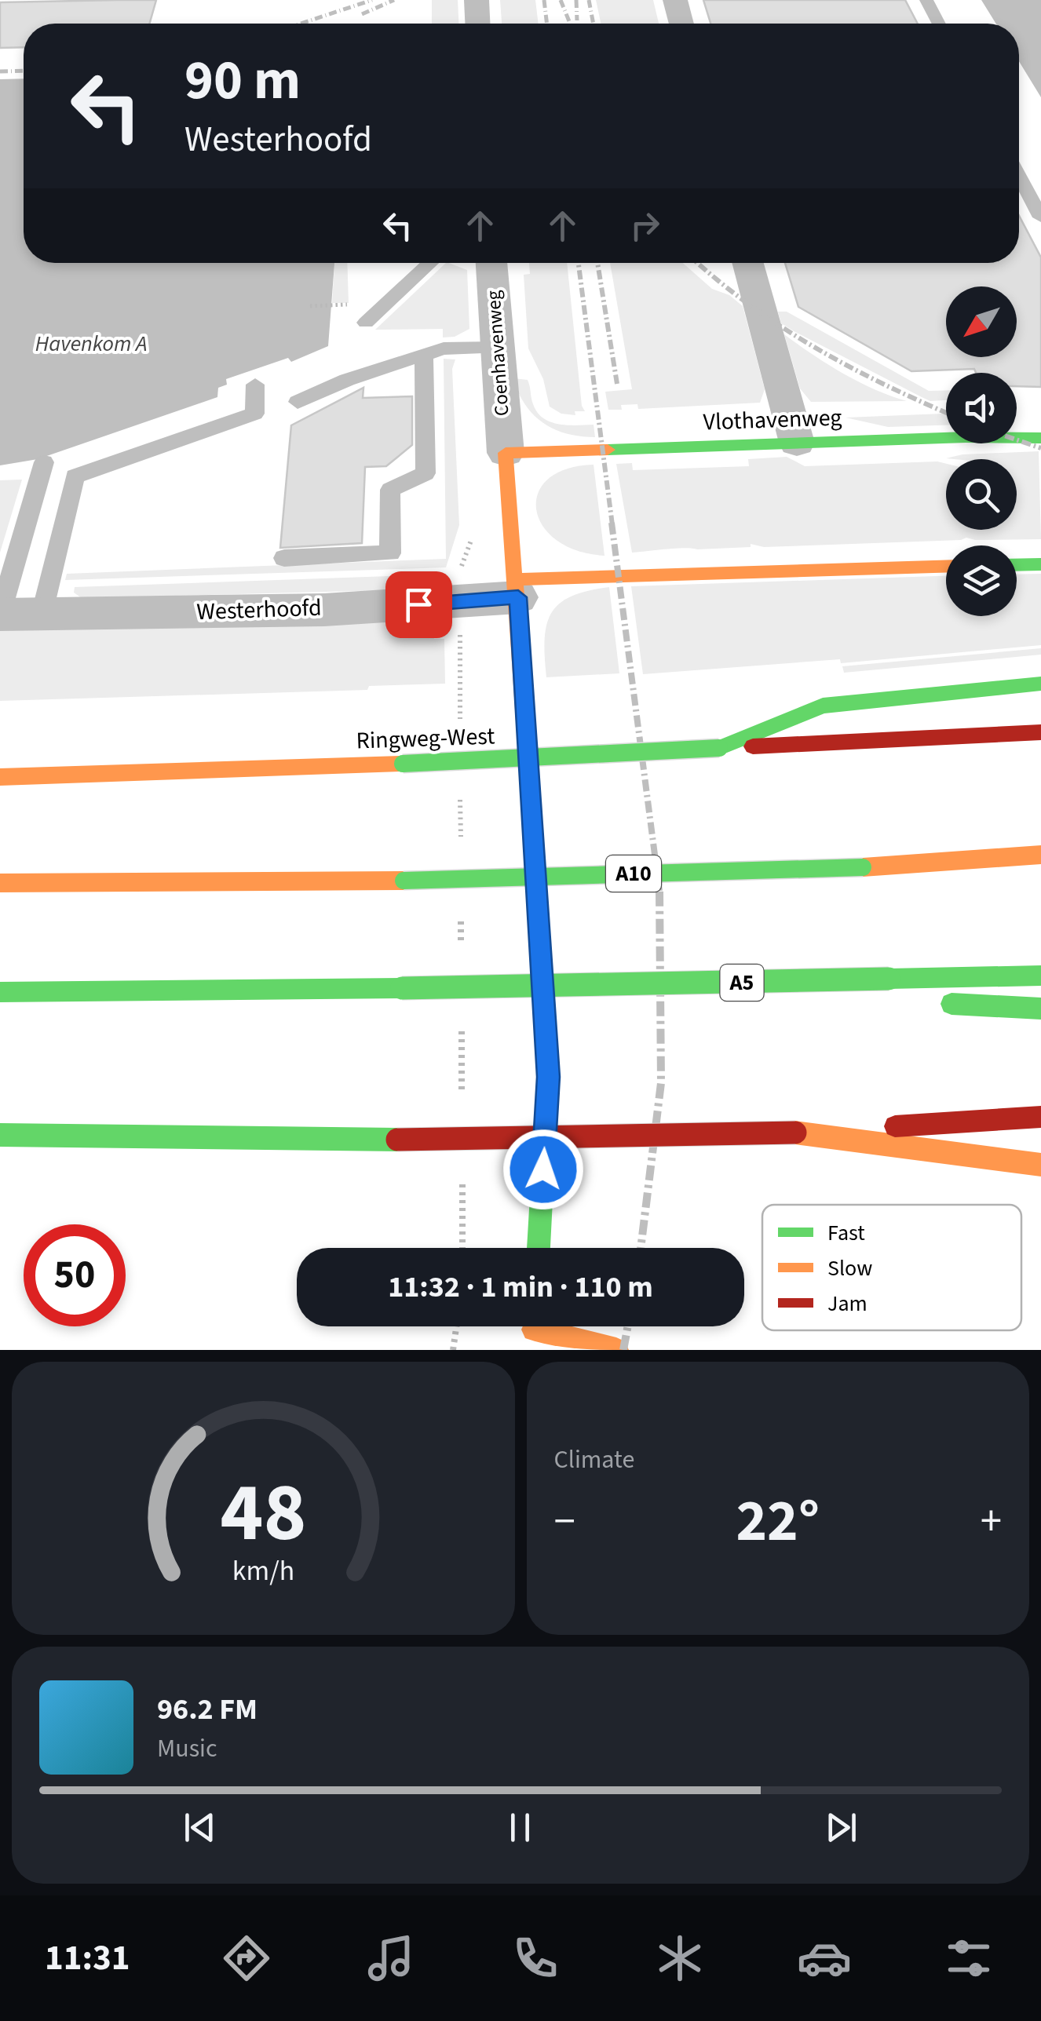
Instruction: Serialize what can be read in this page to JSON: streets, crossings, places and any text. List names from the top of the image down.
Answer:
{
  "streets": {
    "main road": [
      "Vlothavenweg",
      "Ringweg-West",
      "A10",
      "A5"
    ],
    "street": ["Coenhavenweg", "Westerhoofd"]
  },
  "crossings": [
    ["Coenhavenweg", "Vlothavenweg"]
  ],
  "water": ["Havenkom A"],
  "legend": ["Fast", "Slow", "Jam"],
  "north": "bottom left",
  "page": {
    "turn": ["90 m", "Westerhoofd"],
    "limit": "50",
    "trip": "11:32 · 1 min · 110 m",
    "tile": "Climate",
    "heat": ["−", "22°", "+"],
    "song": ["96.2 FM", "Music"],
    "tabs": "11:31",
    "gauge": ["48", "km/h"]
  }
}
